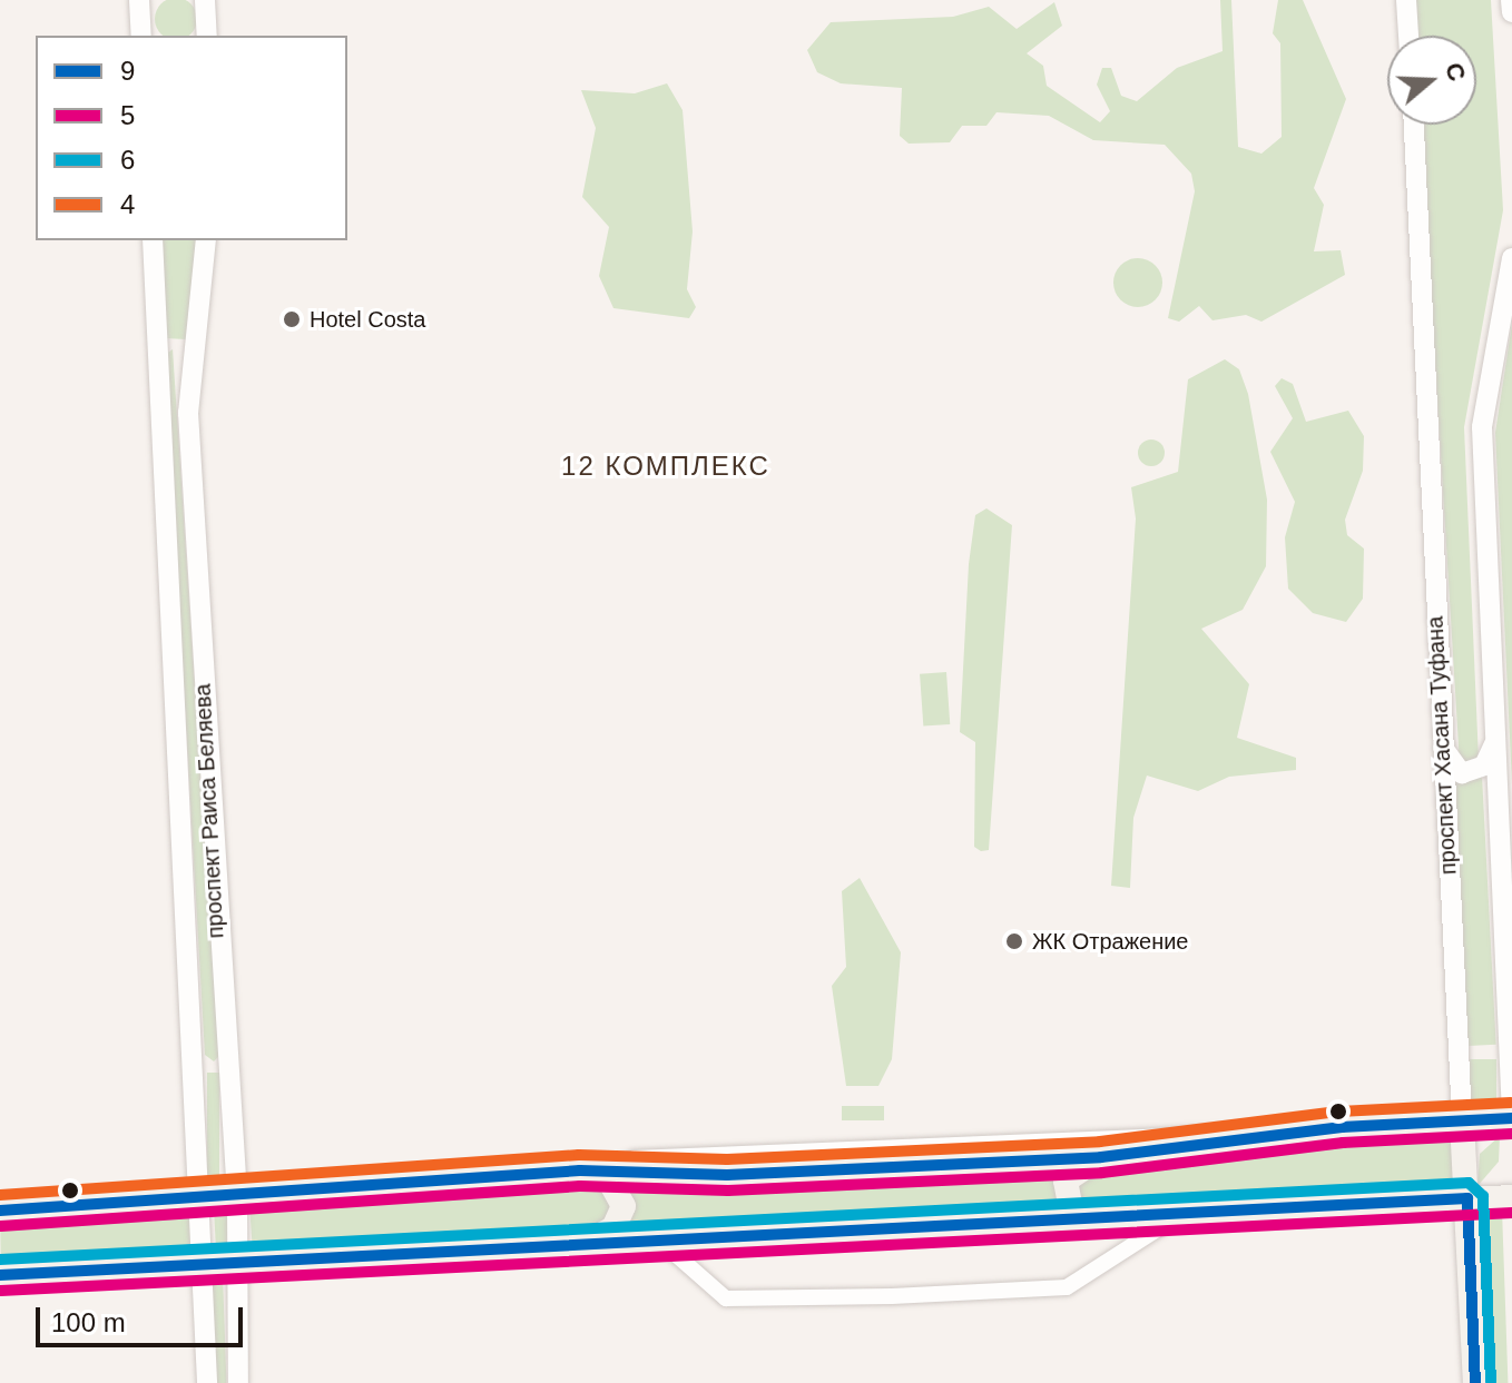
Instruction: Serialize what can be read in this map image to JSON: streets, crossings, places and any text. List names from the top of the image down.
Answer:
{
  "streets": {
    "main road": ["проспект Хасана Туфана"],
    "street": ["проспект Раиса Беляева"]
  },
  "districts": ["12 КОМПЛЕКС"],
  "places": ["Hotel Costa", "ЖК Отражение"],
  "lines": [
    "transit line 4",
    "transit line 9",
    "transit line 5",
    "transit line 6"
  ],
  "legend": [
    "9",
    "5",
    "6",
    "4"
  ],
  "scale_bar": "100 m",
  "north": "right"
}
